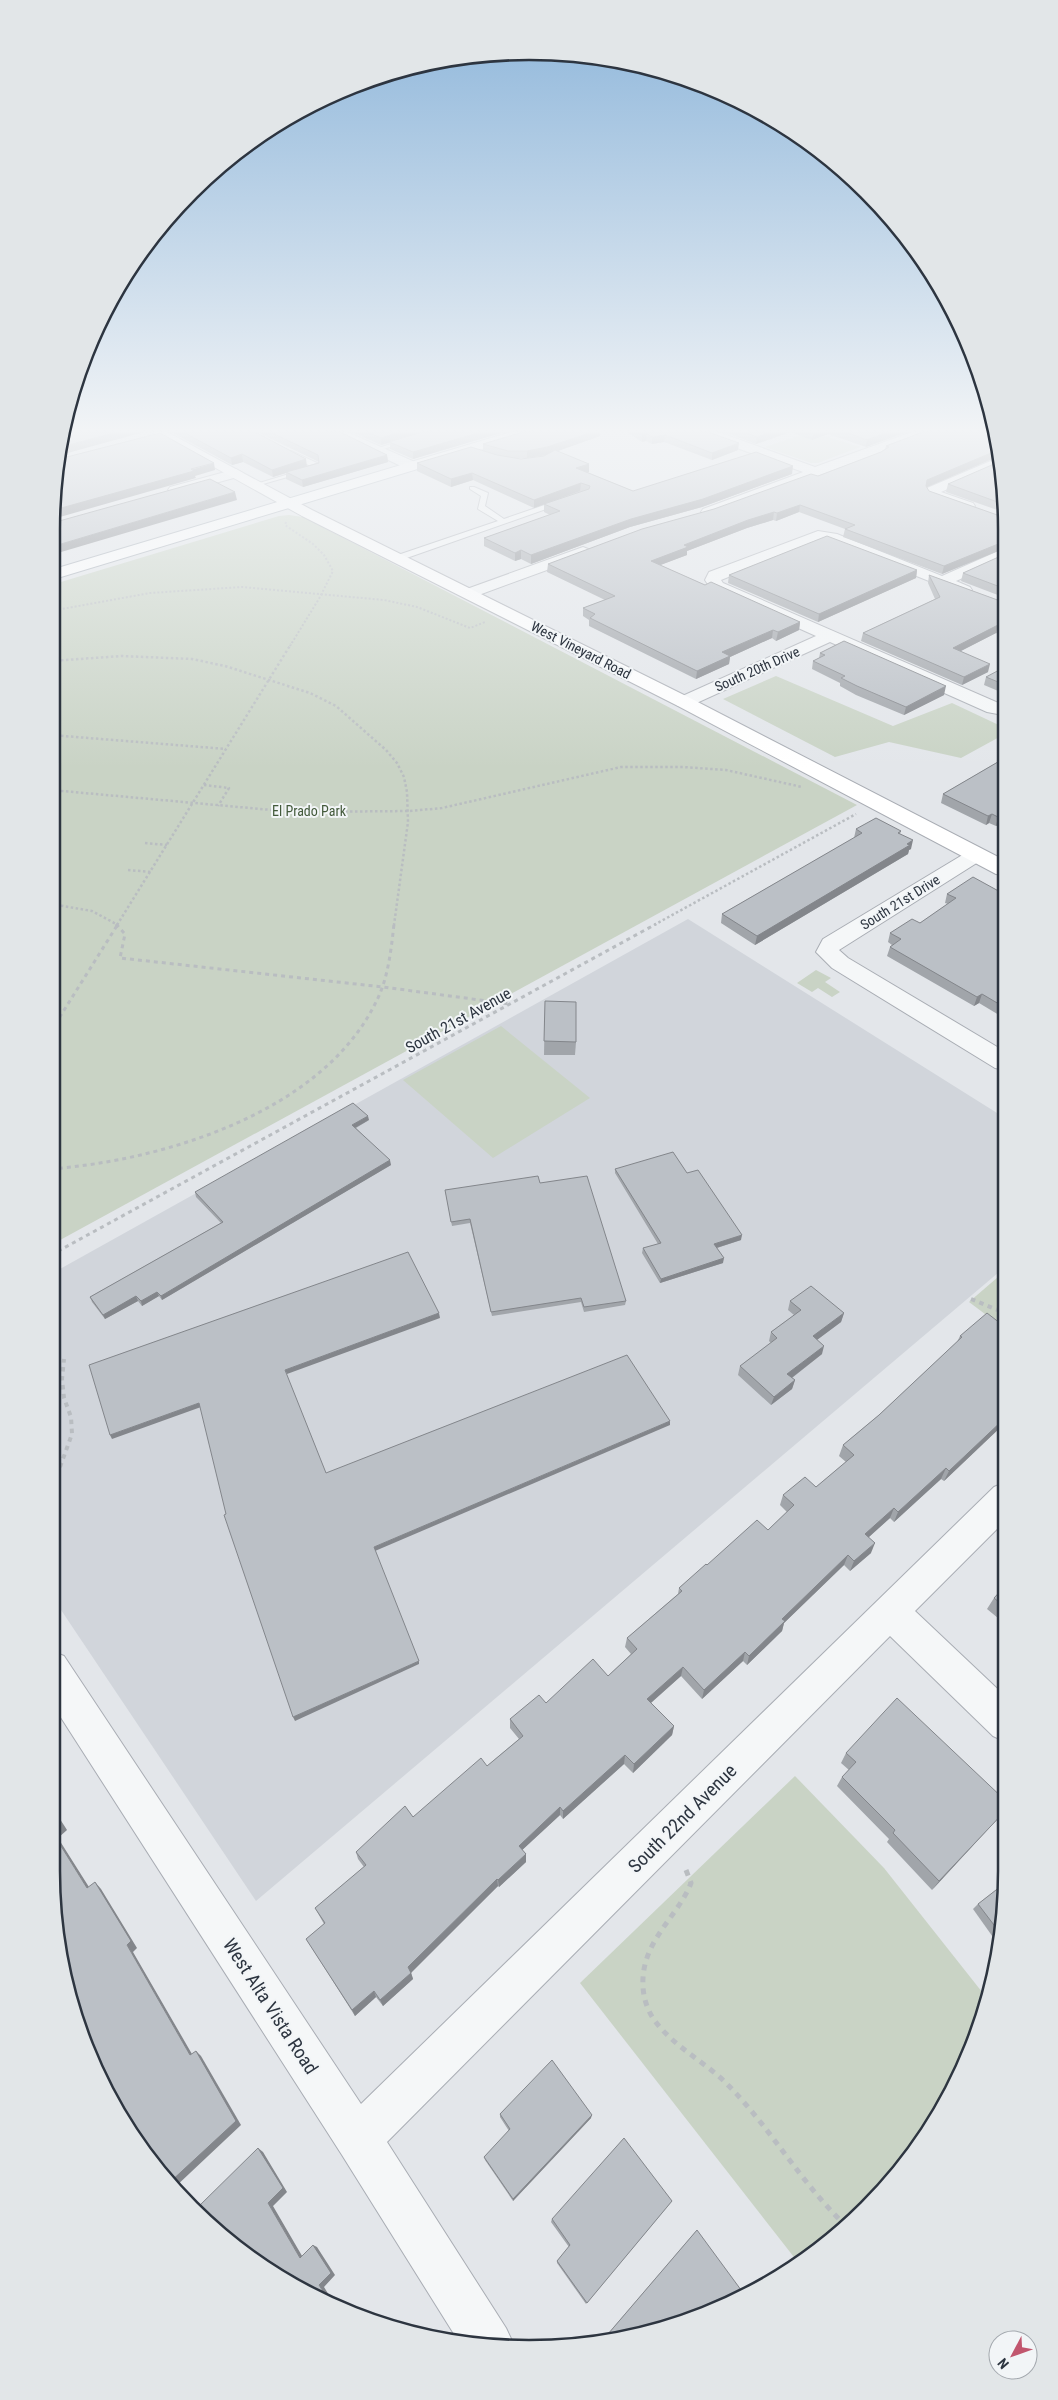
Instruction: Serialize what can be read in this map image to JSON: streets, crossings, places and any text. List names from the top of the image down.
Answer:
{
  "streets": {
    "street": [
      "West Vineyard Road",
      "South 20th Drive",
      "South 21st Drive",
      "South 22nd Avenue",
      "West Alta Vista Road"
    ],
    "path": ["South 21st Avenue"]
  },
  "crossings": [
    ["West Vineyard Road", "South 20th Drive"],
    ["West Vineyard Road", "South 21st Drive"],
    ["West Vineyard Road", "South 21st Avenue"],
    ["South 22nd Avenue", "West Alta Vista Road"]
  ],
  "parks": ["El Prado Park"],
  "north": "bottom left"
}
